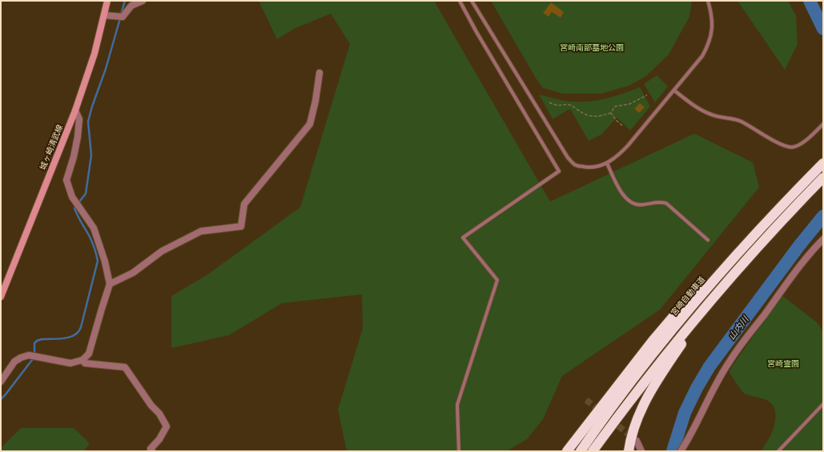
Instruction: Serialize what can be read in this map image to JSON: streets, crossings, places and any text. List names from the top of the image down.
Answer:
{
  "streets": {
    "highway": ["宮崎自動車道"],
    "main road": ["城ヶ崎清武線"]
  },
  "water": ["山内川"],
  "parks": ["宮崎南部墓地公園", "宮崎霊園"]
}
